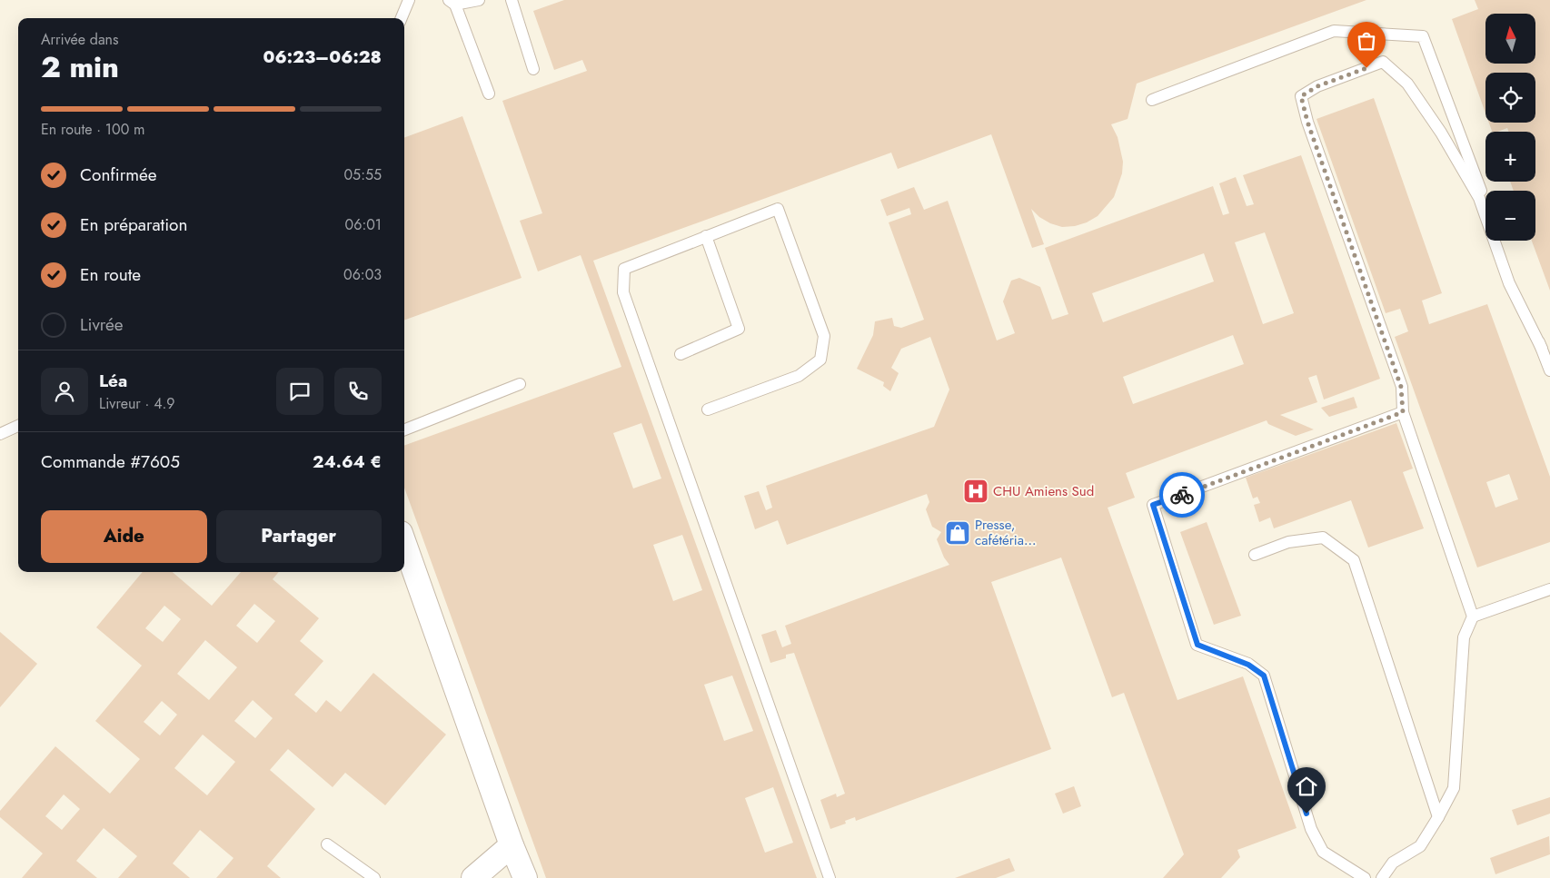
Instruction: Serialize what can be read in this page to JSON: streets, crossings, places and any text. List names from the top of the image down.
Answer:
{
  "places": {
    "hospital": ["CHU Amiens Sud"],
    "shop": ["Presse, cafétéria..."]
  },
  "north": "top",
  "page": {
    "map_buttons": ["+", "−"],
    "heading": ["2 min", "Arrivée dans", "06:23–06:28"],
    "panel": [
      "Léa",
      "Livreur · 4.9",
      "Commande #7605",
      "24.64 €"
    ],
    "bar": "En route · 100 m",
    "list": [
      ["Confirmée", "05:55"],
      ["En préparation", "06:01"],
      ["En route", "06:03"],
      "Livrée"
    ],
    "buttons": ["Aide", "Partager"]
  }
}
